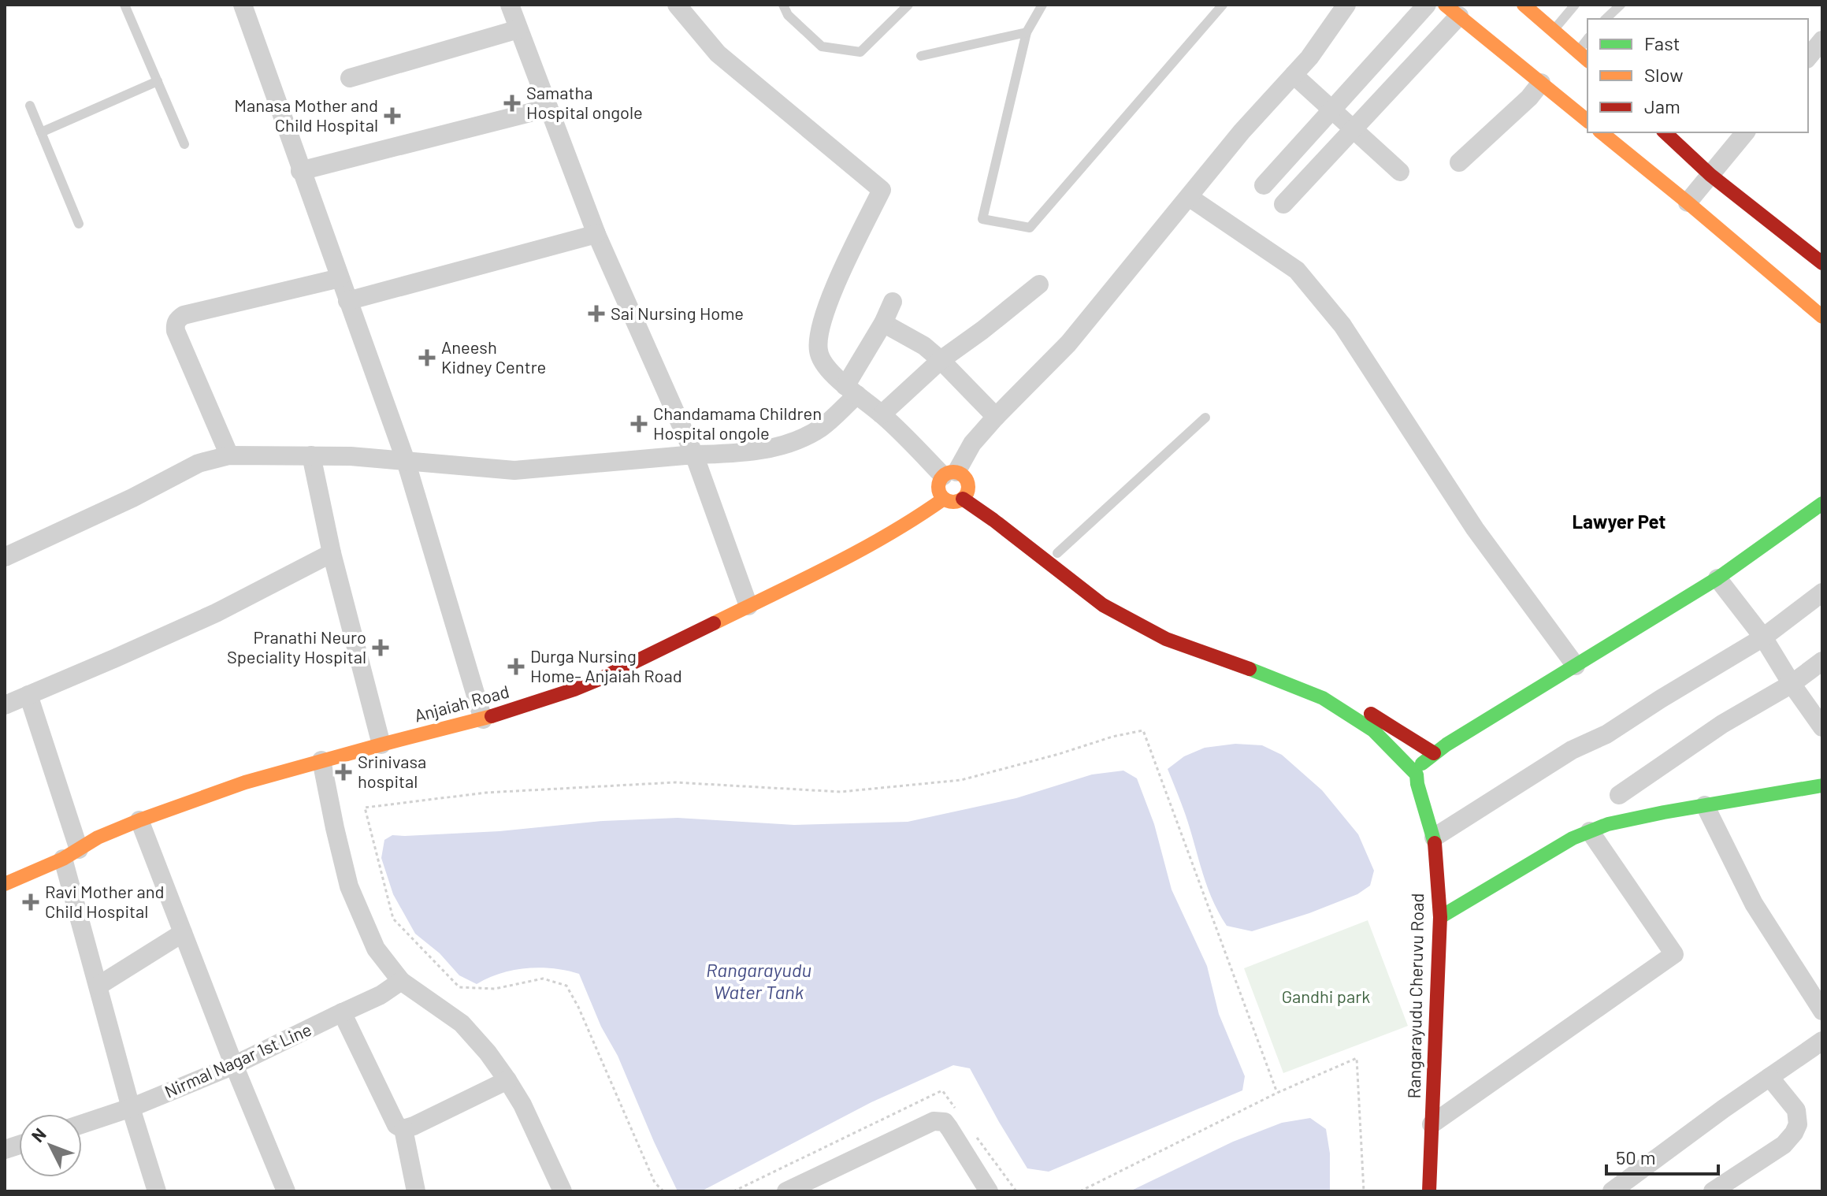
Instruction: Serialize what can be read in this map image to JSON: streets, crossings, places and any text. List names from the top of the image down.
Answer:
{
  "streets": {
    "street": ["Anjaiah Road", "Rangarayudu Cheruvu Road", "Nirmal Nagar 1st Line"]
  },
  "districts": ["Lawyer Pet"],
  "water": ["Rangarayudu Water Tank"],
  "parks": ["Gandhi park"],
  "places": {
    "health": [
      "Samatha Hospital ongole",
      "Manasa Mother and Child Hospital",
      "Sai Nursing Home",
      "Aneesh Kidney Centre",
      "Chandamama Children Hospital ongole",
      "Pranathi Neuro Speciality Hospital",
      "Durga Nursing Home- Anjaiah Road",
      "Srinivasa hospital",
      "Ravi Mother and Child Hospital"
    ]
  },
  "legend": ["Fast", "Slow", "Jam"],
  "scale_bar": "50 m",
  "north": "top left"
}
